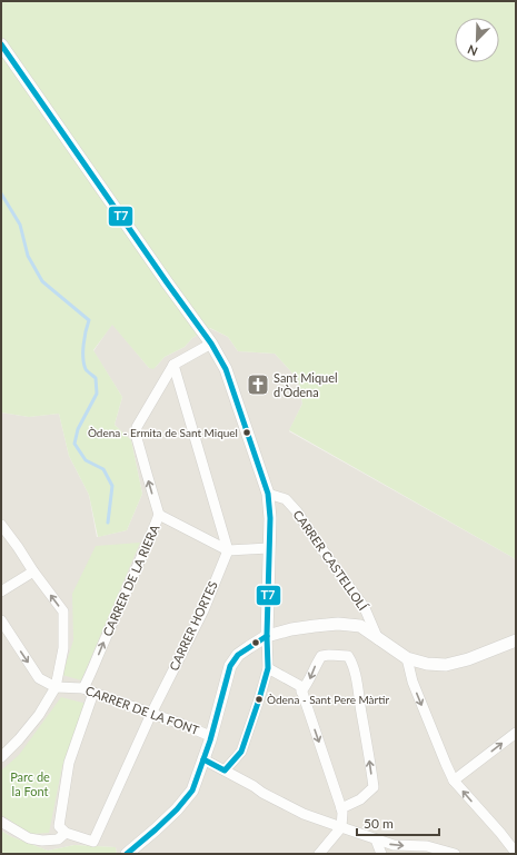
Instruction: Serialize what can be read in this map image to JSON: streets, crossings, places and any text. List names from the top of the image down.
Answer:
{
  "streets": {
    "street": [
      "CARRER CASTELLOLÍ",
      "CARRER DE LA RIERA",
      "CARRER HORTES",
      "CARRER DE LA FONT"
    ]
  },
  "crossings": [
    ["CARRER DE LA RIERA", "CARRER DE LA FONT"],
    ["CARRER HORTES", "CARRER DE LA FONT"]
  ],
  "one_way": ["CARRER DE LA RIERA"],
  "parks": ["Parc de la Font"],
  "places": {
    "church": ["Sant Miquel d'Òdena"],
    "other": ["Òdena - Ermita de Sant Miquel", "Òdena - Sant Pere Màrtir"]
  },
  "lines": ["transit line T7"],
  "scale_bar": "50 m",
  "north": "bottom left"
}
